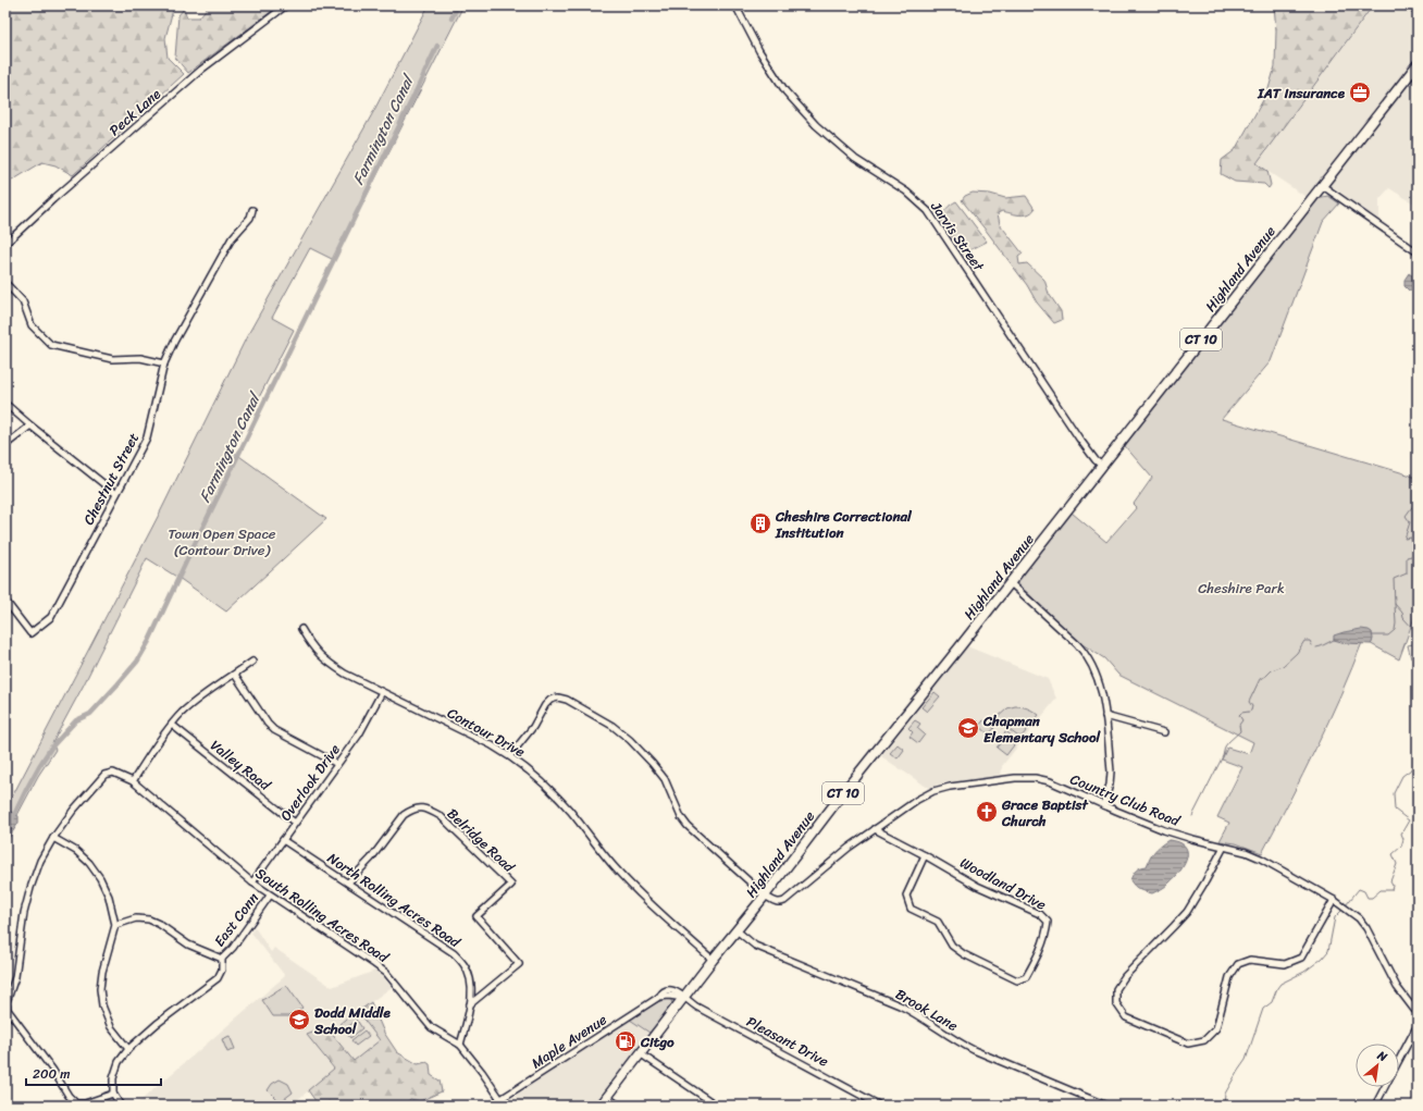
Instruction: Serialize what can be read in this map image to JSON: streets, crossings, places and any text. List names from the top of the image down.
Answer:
{
  "streets": {
    "highway": ["Highland Avenue", "CT 10"],
    "street": [
      "Peck Lane",
      "Jarvis Street",
      "Chestnut Street",
      "Contour Drive",
      "Valley Road",
      "Overlook Drive",
      "Country Club Road",
      "Belridge Road",
      "Woodland Drive",
      "North Rolling Acres Road",
      "South Rolling Acres Road",
      "East Conn",
      "Brook Lane",
      "Maple Avenue",
      "Pleasant Drive"
    ]
  },
  "crossings": [
    ["Jarvis Street", "Highland Avenue"],
    ["Highland Avenue", "Contour Drive"],
    ["Highland Avenue", "Country Club Road"],
    ["Highland Avenue", "Brook Lane"],
    ["Highland Avenue", "Maple Avenue"],
    ["Highland Avenue", "Pleasant Drive"],
    ["Contour Drive", "Overlook Drive"],
    ["Valley Road", "Overlook Drive"],
    ["Overlook Drive", "North Rolling Acres Road"],
    ["Overlook Drive", "South Rolling Acres Road"],
    ["Country Club Road", "Woodland Drive"],
    ["Belridge Road", "North Rolling Acres Road"],
    ["North Rolling Acres Road", "South Rolling Acres Road"],
    ["South Rolling Acres Road", "East Conn"],
    ["South Rolling Acres Road", "Maple Avenue"],
    ["Maple Avenue", "Pleasant Drive"]
  ],
  "water": ["Farmington Canal"],
  "parks": ["Town Open Space (Contour Drive)", "Cheshire Park"],
  "places": {
    "office": ["IAT Insurance"],
    "building": ["Cheshire Correctional Institution"],
    "school or university": ["Chapman Elementary School", "Dodd Middle School"],
    "church": ["Grace Baptist Church"],
    "fuel station": ["Citgo"]
  },
  "scale_bar": "200 m",
  "north": "top right"
}
